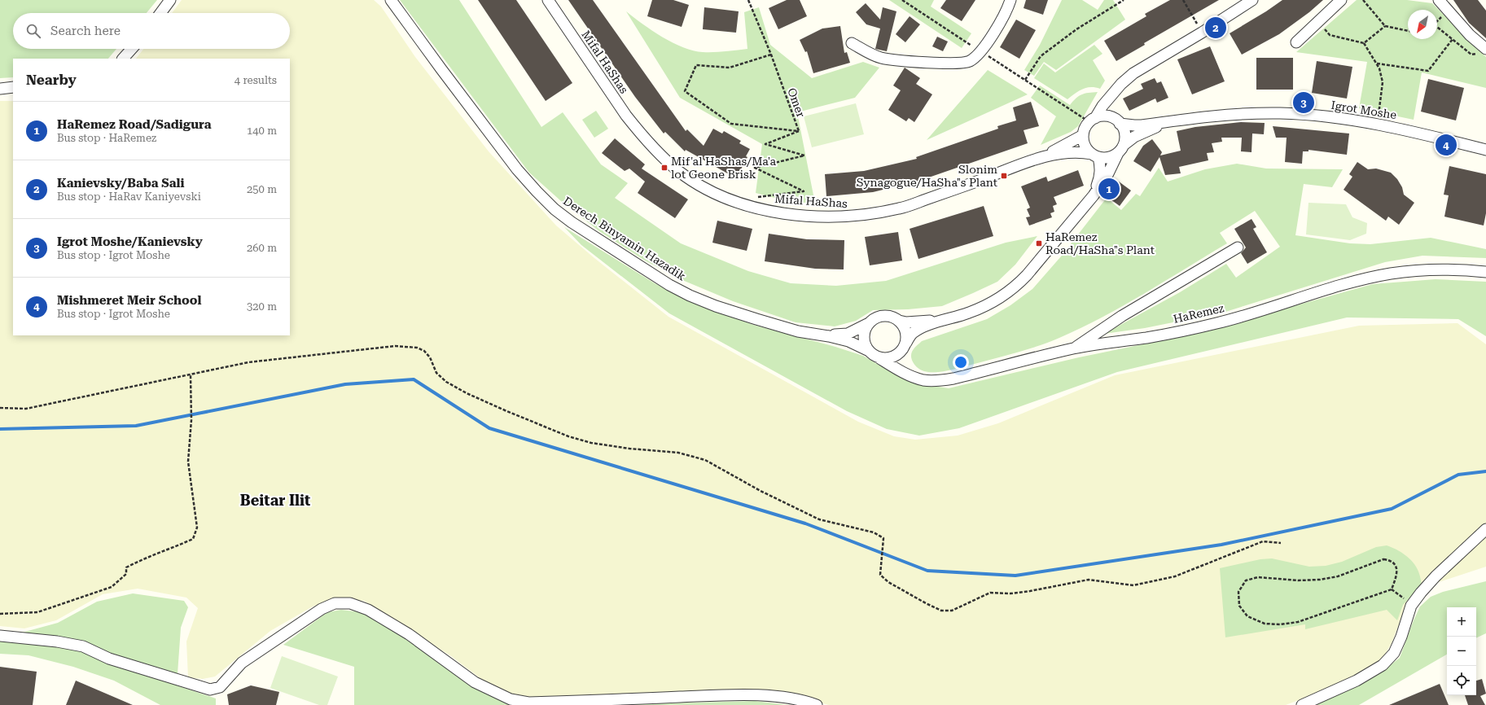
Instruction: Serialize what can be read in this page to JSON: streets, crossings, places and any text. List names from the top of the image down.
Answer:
{
  "streets": {
    "street": [
      "Mifal HaShas",
      "Igrot Moshe",
      "Derech Binyamin Hazadik",
      "HaRemez"
    ],
    "path": ["Omer"]
  },
  "crossings": [
    ["Mifal HaShas", "Omer"],
    ["Mifal HaShas", "Igrot Moshe"]
  ],
  "districts": ["Beitar Ilit"],
  "places": {
    "transit": ["Mif'al HaShas/Ma'a lot Geone Brisk", "Slonim Synagogue/HaSha\"s Plant", "HaRemez Road/HaSha\"s Plant"]
  },
  "north": "bottom left",
  "page": {
    "search": "Search here",
    "pins": [
      "2",
      "3",
      "4",
      "1"
    ],
    "heading": ["Nearby", "4 results"],
    "list": [
      {
        "mark": "1",
        "name": "HaRemez Road/Sadigura",
        "note": "Bus stop · HaRemez",
        "value": "140 m"
      },
      {
        "mark": "2",
        "name": "Kanievsky/Baba Sali",
        "note": "Bus stop · HaRav Kaniyevski",
        "value": "250 m"
      },
      {
        "mark": "3",
        "name": "Igrot Moshe/Kanievsky",
        "note": "Bus stop · Igrot Moshe",
        "value": "260 m"
      },
      {
        "mark": "4",
        "name": "Mishmeret Meir School",
        "note": "Bus stop · Igrot Moshe",
        "value": "320 m"
      }
    ],
    "map_buttons": ["+", "−"]
  }
}
